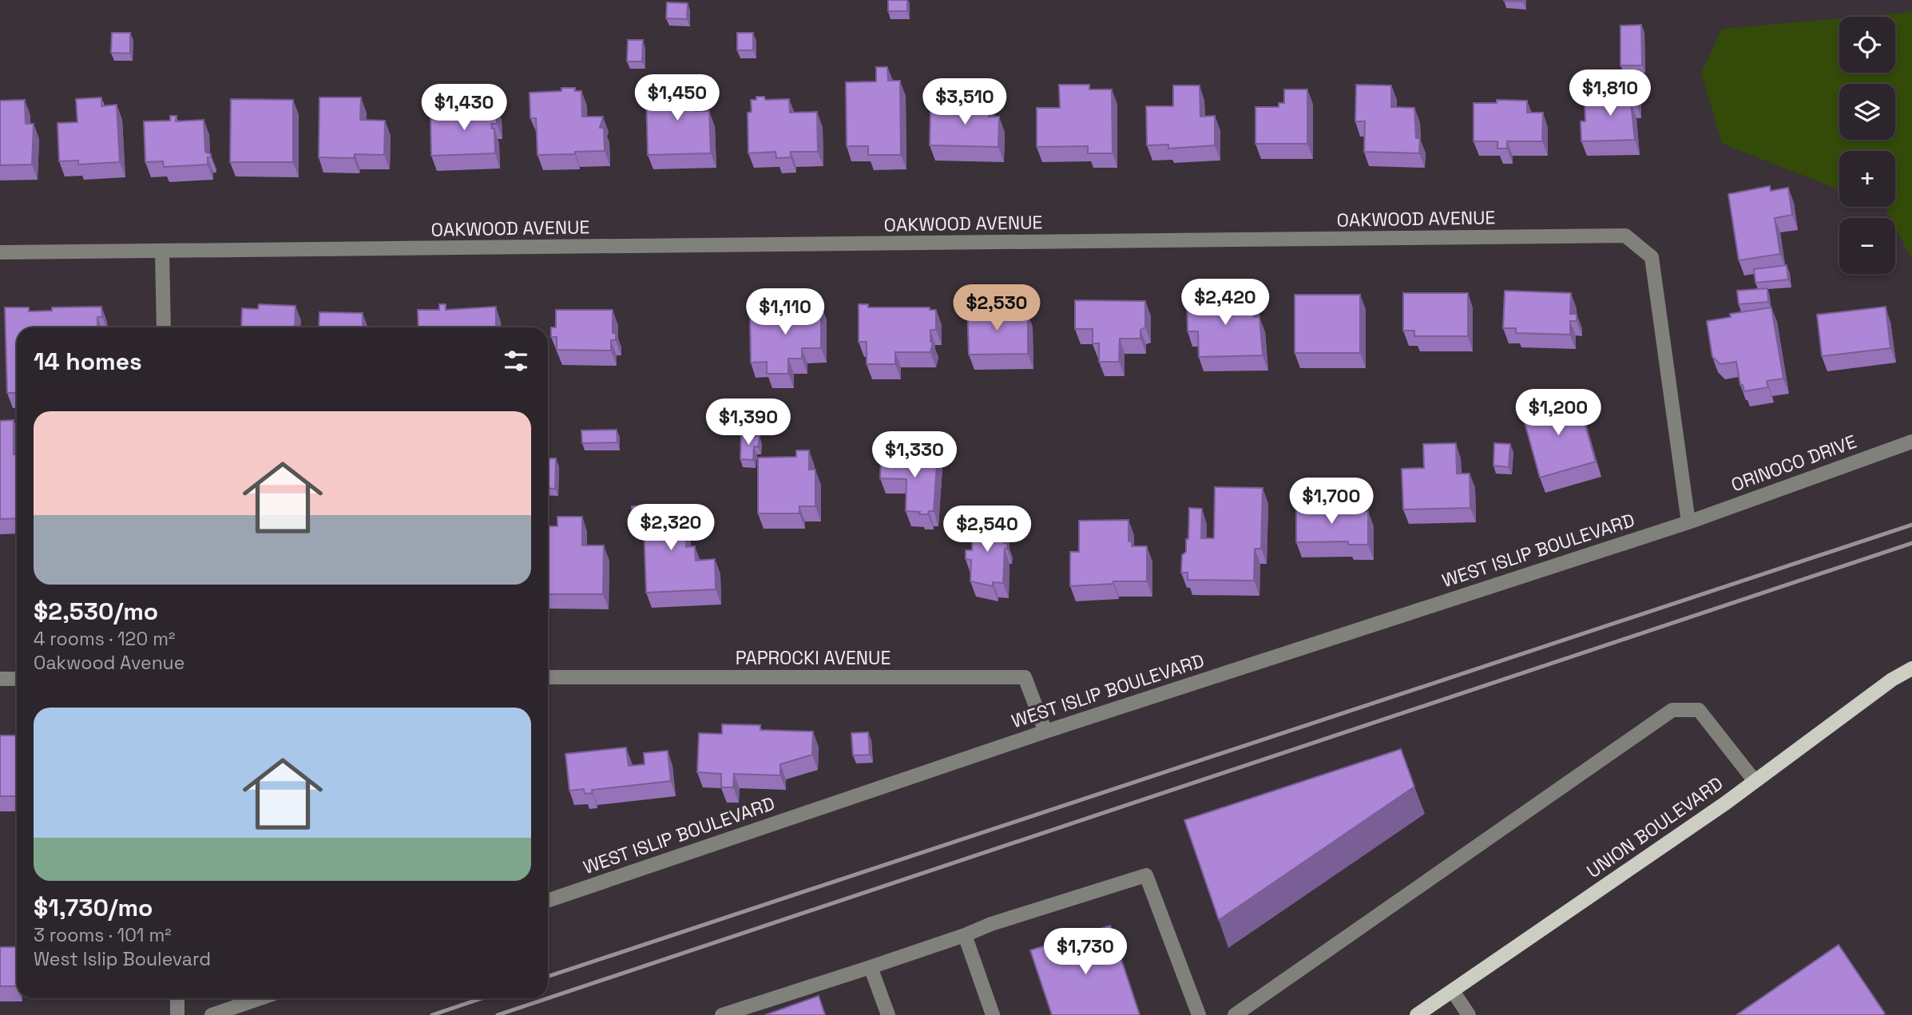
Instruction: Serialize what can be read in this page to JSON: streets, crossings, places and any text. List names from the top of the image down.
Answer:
{
  "streets": {
    "main road": ["UNION BOULEVARD"],
    "street": [
      "OAKWOOD AVENUE",
      "ORINOCO DRIVE",
      "WEST ISLIP BOULEVARD",
      "PAPROCKI AVENUE"
    ]
  },
  "crossings": [
    ["OAKWOOD AVENUE", "ORINOCO DRIVE"],
    ["OAKWOOD AVENUE", "WEST ISLIP BOULEVARD"],
    ["ORINOCO DRIVE", "WEST ISLIP BOULEVARD"],
    ["WEST ISLIP BOULEVARD", "PAPROCKI AVENUE"]
  ],
  "page": {
    "map_buttons": ["+", "−"],
    "price": [
      "$1,810",
      "$1,450",
      "$3,510",
      "$1,430",
      "$2,420",
      "$2,530",
      "$1,110",
      "$1,200",
      "$1,390",
      "$1,330",
      "$1,700",
      "$2,320",
      "$2,540",
      "$1,730"
    ],
    "heading": "14 homes",
    "list": [
      {
        "name": "$2,530/mo",
        "note": "4 rooms · 120 m² · Oakwood Avenue"
      },
      {
        "name": "$1,730/mo",
        "note": "3 rooms · 101 m² · West Islip Boulevard"
      }
    ]
  }
}
